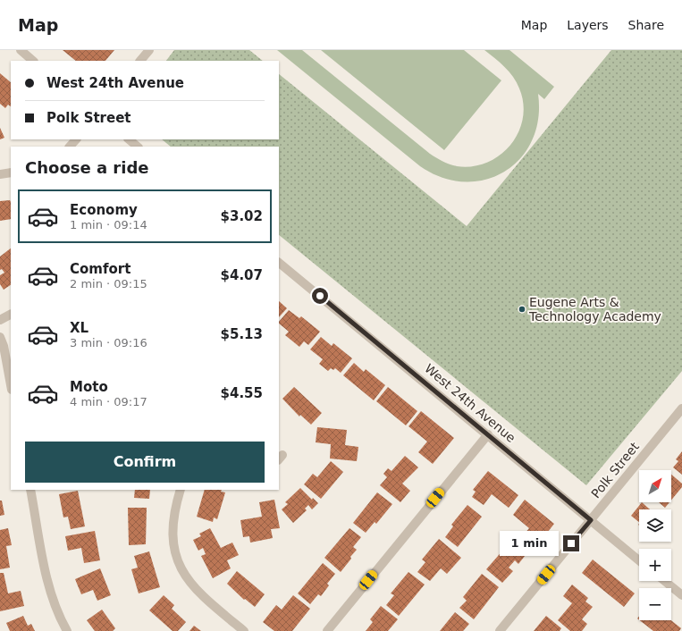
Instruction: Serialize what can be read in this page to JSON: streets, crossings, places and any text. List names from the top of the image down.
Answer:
{
  "streets": {
    "street": ["West 24th Avenue", "Polk Street"]
  },
  "crossings": [
    ["West 24th Avenue", "Polk Street"]
  ],
  "places": ["Eugene Arts & Technology Academy"],
  "north": "top right",
  "page": {
    "header": "Map",
    "nav": ["Map", "Layers", "Share"],
    "banner": ["West 24th Avenue", "Polk Street"],
    "heading": "Choose a ride",
    "list": [
      {
        "name": "Economy",
        "note": "1 min · 09:14",
        "value": "$3.02"
      },
      {
        "name": "Comfort",
        "note": "2 min · 09:15",
        "value": "$4.07"
      },
      {
        "name": "XL",
        "note": "3 min · 09:16",
        "value": "$5.13"
      },
      {
        "name": "Moto",
        "note": "4 min · 09:17",
        "value": "$4.55"
      }
    ],
    "buttons": "Confirm",
    "map_buttons": ["+", "−"],
    "bubble": "1 min"
  }
}
